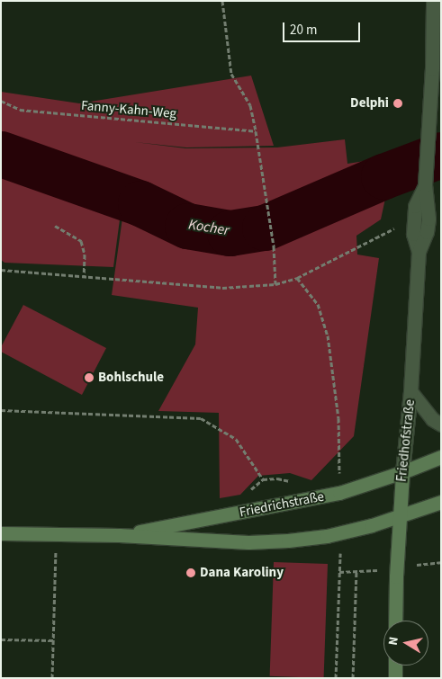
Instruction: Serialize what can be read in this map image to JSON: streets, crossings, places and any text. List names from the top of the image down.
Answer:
{
  "streets": {
    "main road": ["Friedhofstraße", "Friedrichstraße"],
    "path": ["Fanny-Kahn-Weg"]
  },
  "crossings": [
    ["Friedhofstraße", "Friedrichstraße"]
  ],
  "water": ["Kocher"],
  "places": ["Delphi", "Bohlschule", "Dana Karoliny"],
  "scale_bar": "20 m",
  "north": "left"
}
